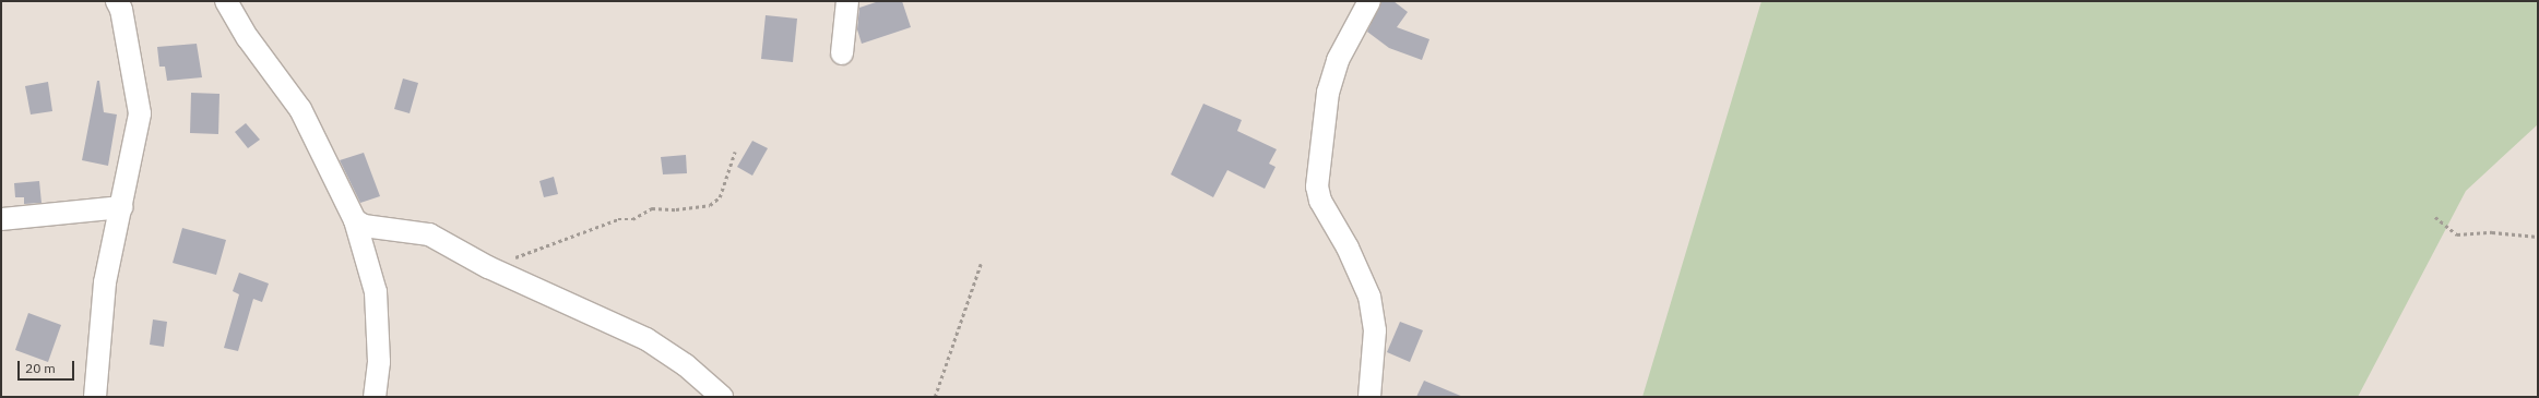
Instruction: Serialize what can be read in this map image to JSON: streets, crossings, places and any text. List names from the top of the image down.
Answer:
{
  "scale_bar": "20 m"
}
